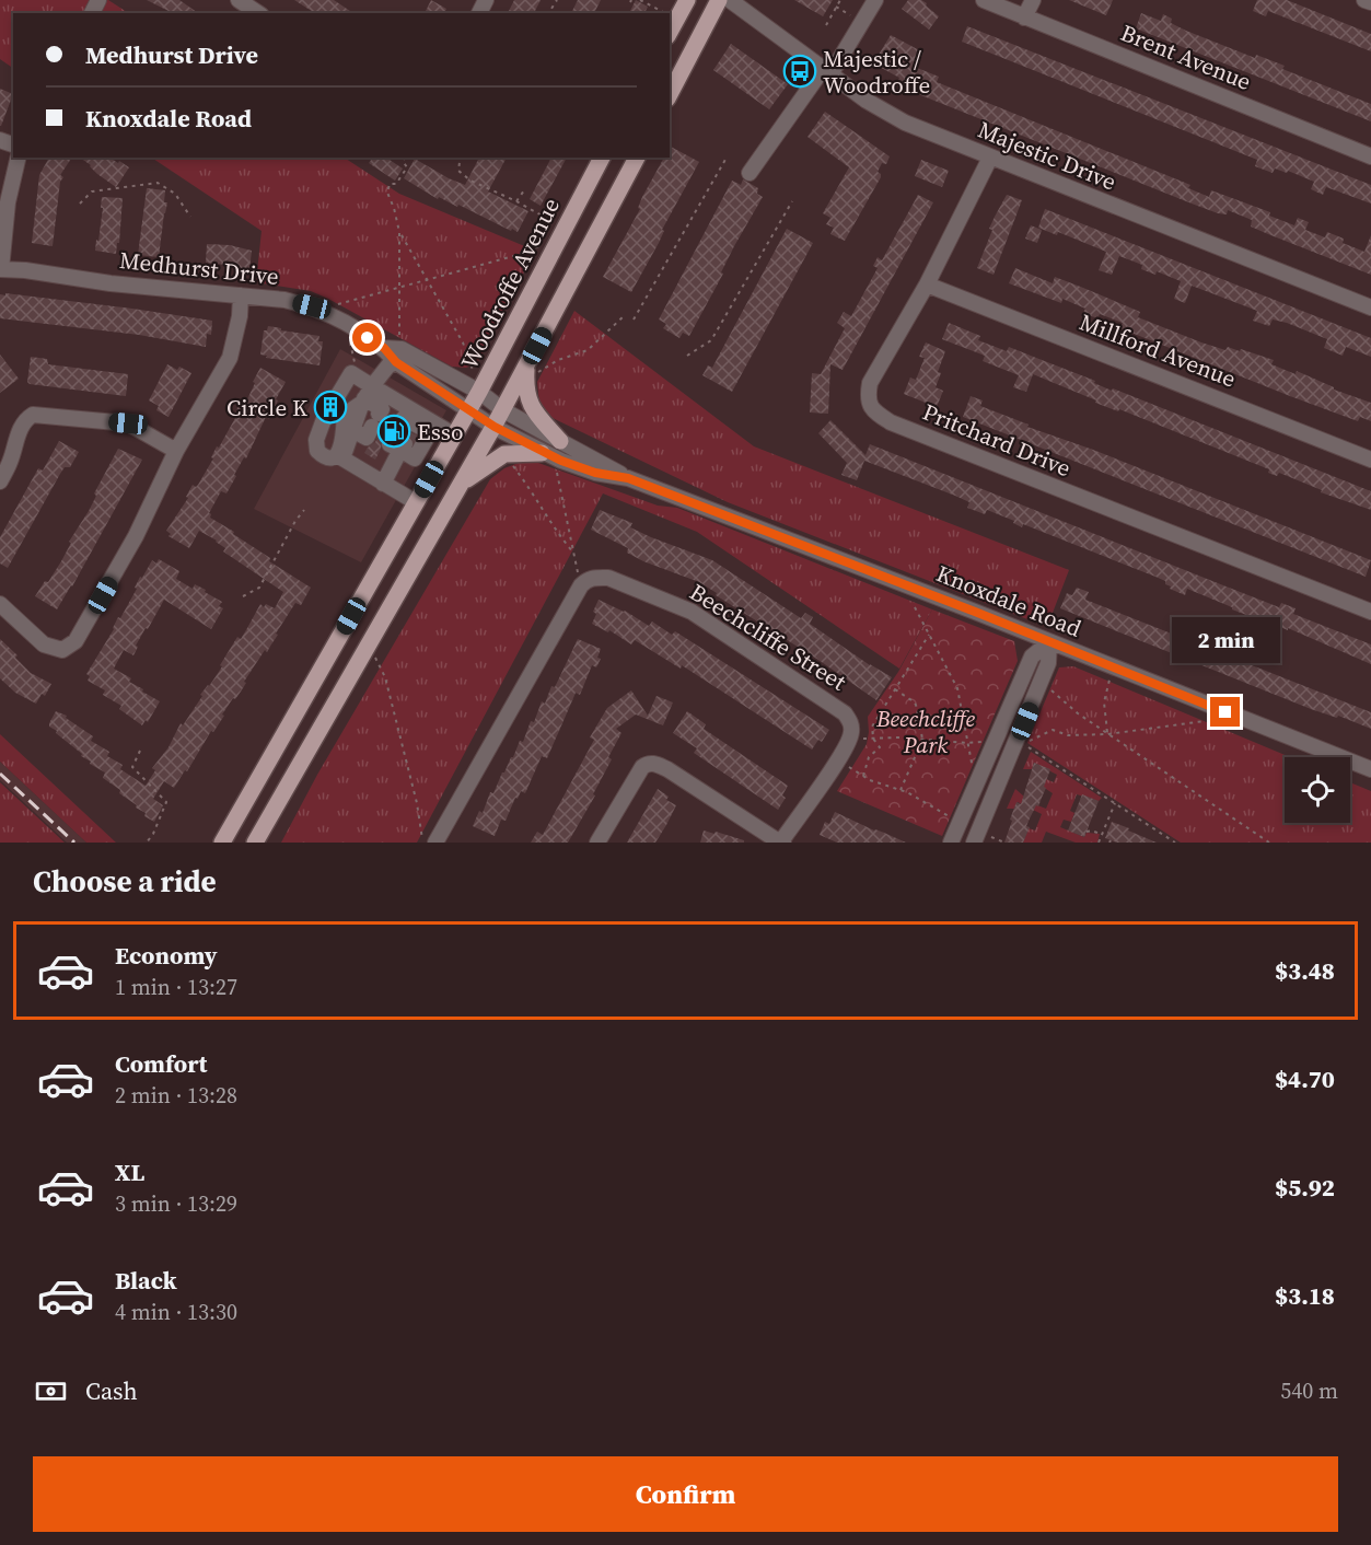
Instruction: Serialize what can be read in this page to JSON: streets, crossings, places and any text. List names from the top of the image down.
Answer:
{
  "streets": {
    "main road": ["Woodroffe Avenue"],
    "street": [
      "Brent Avenue",
      "Majestic Drive",
      "Medhurst Drive",
      "Millford Avenue",
      "Pritchard Drive",
      "Knoxdale Road",
      "Beechcliffe Street"
    ]
  },
  "crossings": [
    ["Majestic Drive", "Pritchard Drive"],
    ["Medhurst Drive", "Woodroffe Avenue"],
    ["Medhurst Drive", "Knoxdale Road"],
    ["Woodroffe Avenue", "Knoxdale Road"],
    ["Millford Avenue", "Pritchard Drive"]
  ],
  "parks": ["Beechcliffe Park"],
  "places": {
    "bus stop": ["Majestic / Woodroffe"],
    "building": ["Circle K"],
    "fuel station": ["Esso"]
  },
  "page": {
    "banner": ["Medhurst Drive", "Knoxdale Road"],
    "bubble": "2 min",
    "heading": "Choose a ride",
    "list": [
      {
        "name": "Economy",
        "note": "1 min · 13:27",
        "value": "$3.48"
      },
      {
        "name": "Comfort",
        "note": "2 min · 13:28",
        "value": "$4.70"
      },
      {
        "name": "XL",
        "note": "3 min · 13:29",
        "value": "$5.92"
      },
      {
        "name": "Black",
        "note": "4 min · 13:30",
        "value": "$3.18"
      }
    ],
    "pay": ["Cash", "540 m"],
    "buttons": "Confirm"
  }
}
